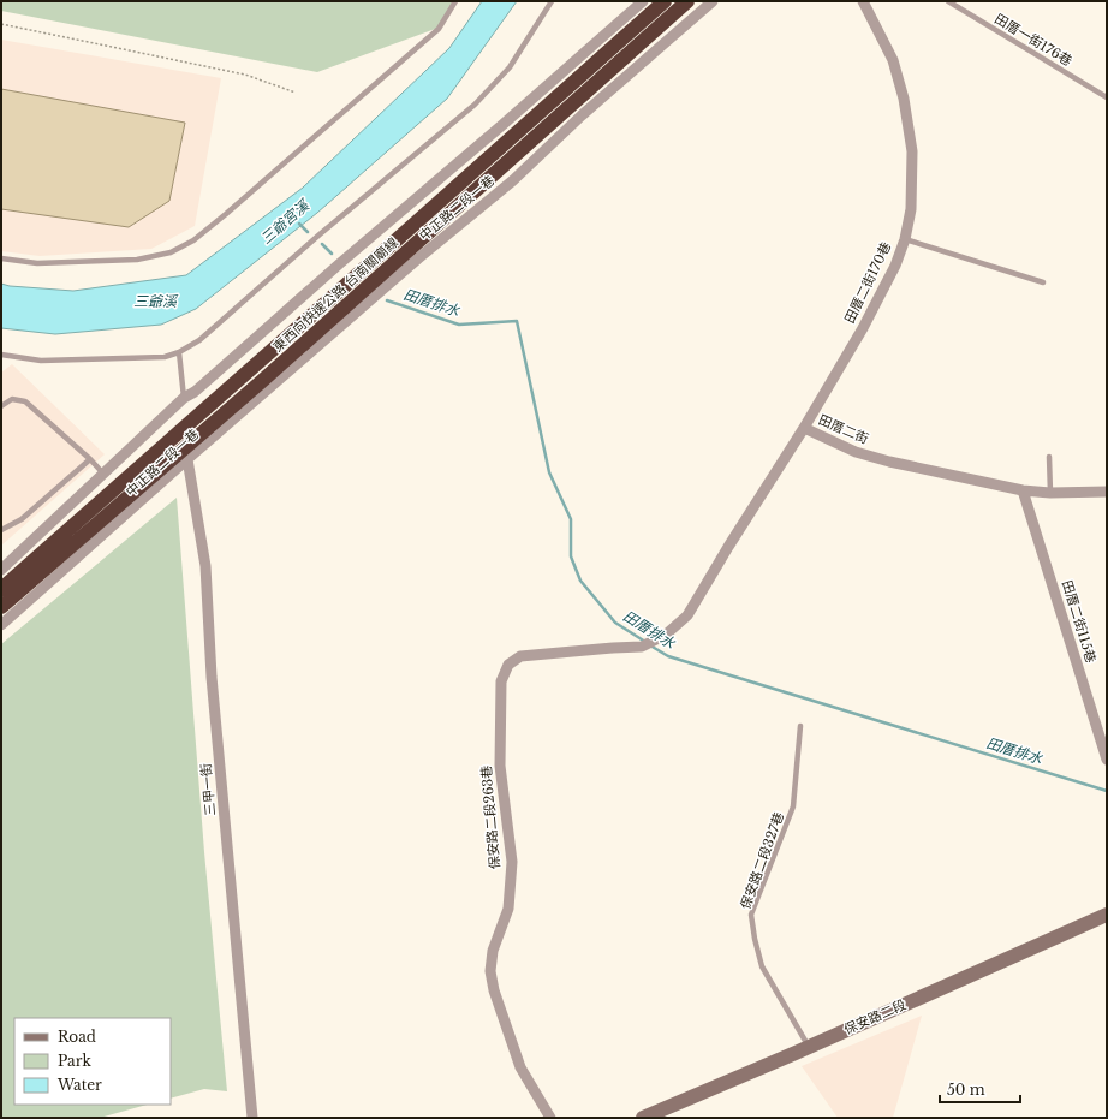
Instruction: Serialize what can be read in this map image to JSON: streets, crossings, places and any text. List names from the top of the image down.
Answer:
{
  "streets": {
    "highway": ["東西向快速公路 台南關廟線"],
    "street": [
      "中正路二段一巷",
      "田厝二街170巷",
      "田厝二街",
      "田厝二街115巷",
      "三甲一街",
      "保安路二段263巷",
      "保安路二段"
    ],
    "lane": ["田厝一街176巷", "保安路二段327巷"]
  },
  "crossings": [
    ["中正路二段一巷", "三甲一街"],
    ["田厝二街170巷", "田厝二街"],
    ["田厝二街", "田厝二街115巷"],
    ["田厝二街", "保安路二段263巷"],
    ["保安路二段327巷", "保安路二段"]
  ],
  "water": ["三爺宮溪", "三爺溪", "田厝排水"],
  "legend": ["Road", "Park", "Water"],
  "scale_bar": "50 m"
}
